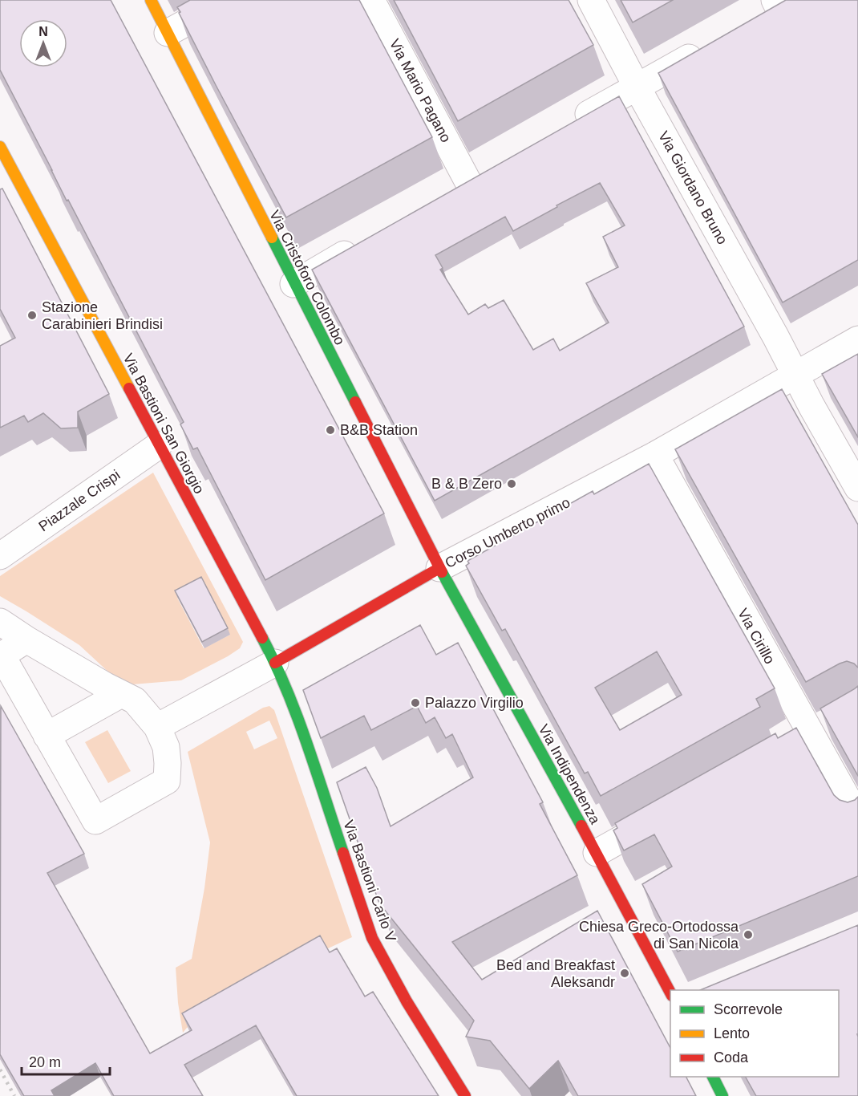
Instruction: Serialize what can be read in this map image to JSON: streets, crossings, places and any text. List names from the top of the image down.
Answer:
{
  "streets": {
    "street": [
      "Via Mario Pagano",
      "Via Giordano Bruno",
      "Via Cristoforo Colombo",
      "Via Bastioni San Giorgio",
      "Piazzale Crispi",
      "Corso Umberto primo",
      "Via Cirillo",
      "Via Indipendenza",
      "Via Bastioni Carlo V"
    ]
  },
  "crossings": [
    ["Via Giordano Bruno", "Corso Umberto primo"],
    ["Via Cristoforo Colombo", "Corso Umberto primo"],
    ["Via Cristoforo Colombo", "Via Indipendenza"],
    ["Via Bastioni San Giorgio", "Piazzale Crispi"],
    ["Via Bastioni San Giorgio", "Corso Umberto primo"],
    ["Via Bastioni San Giorgio", "Via Bastioni Carlo V"],
    ["Corso Umberto primo", "Via Cirillo"],
    ["Corso Umberto primo", "Via Indipendenza"],
    ["Corso Umberto primo", "Via Bastioni Carlo V"]
  ],
  "places": [
    "Stazione Carabinieri Brindisi",
    "B&B Station",
    "B & B Zero",
    "Palazzo Virgilio",
    "Chiesa Greco-Ortodossa di San Nicola",
    "Bed and Breakfast Aleksandr"
  ],
  "legend": ["Scorrevole", "Lento", "Coda"],
  "scale_bar": "20 m",
  "north": "top"
}
